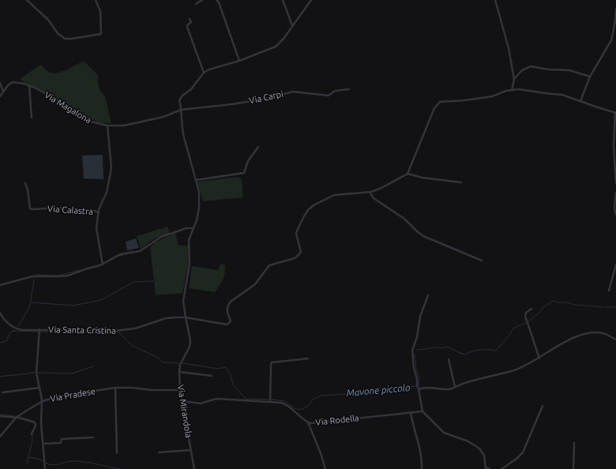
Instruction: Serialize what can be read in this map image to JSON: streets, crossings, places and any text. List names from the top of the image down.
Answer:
{
  "streets": {
    "street": [
      "Via Carpi",
      "Via Magalona",
      "Via Calastra",
      "Via Santa Cristina",
      "Via Pradese",
      "Via Mirandola",
      "Via Rodella"
    ]
  },
  "crossings": [
    ["Via Carpi", "Via Magalona"],
    ["Via Magalona", "Via Calastra"],
    ["Via Santa Cristina", "Via Mirandola"],
    ["Via Pradese", "Via Mirandola"],
    ["Via Mirandola", "Via Rodella"]
  ],
  "water": ["Mavone piccolo"]
}
